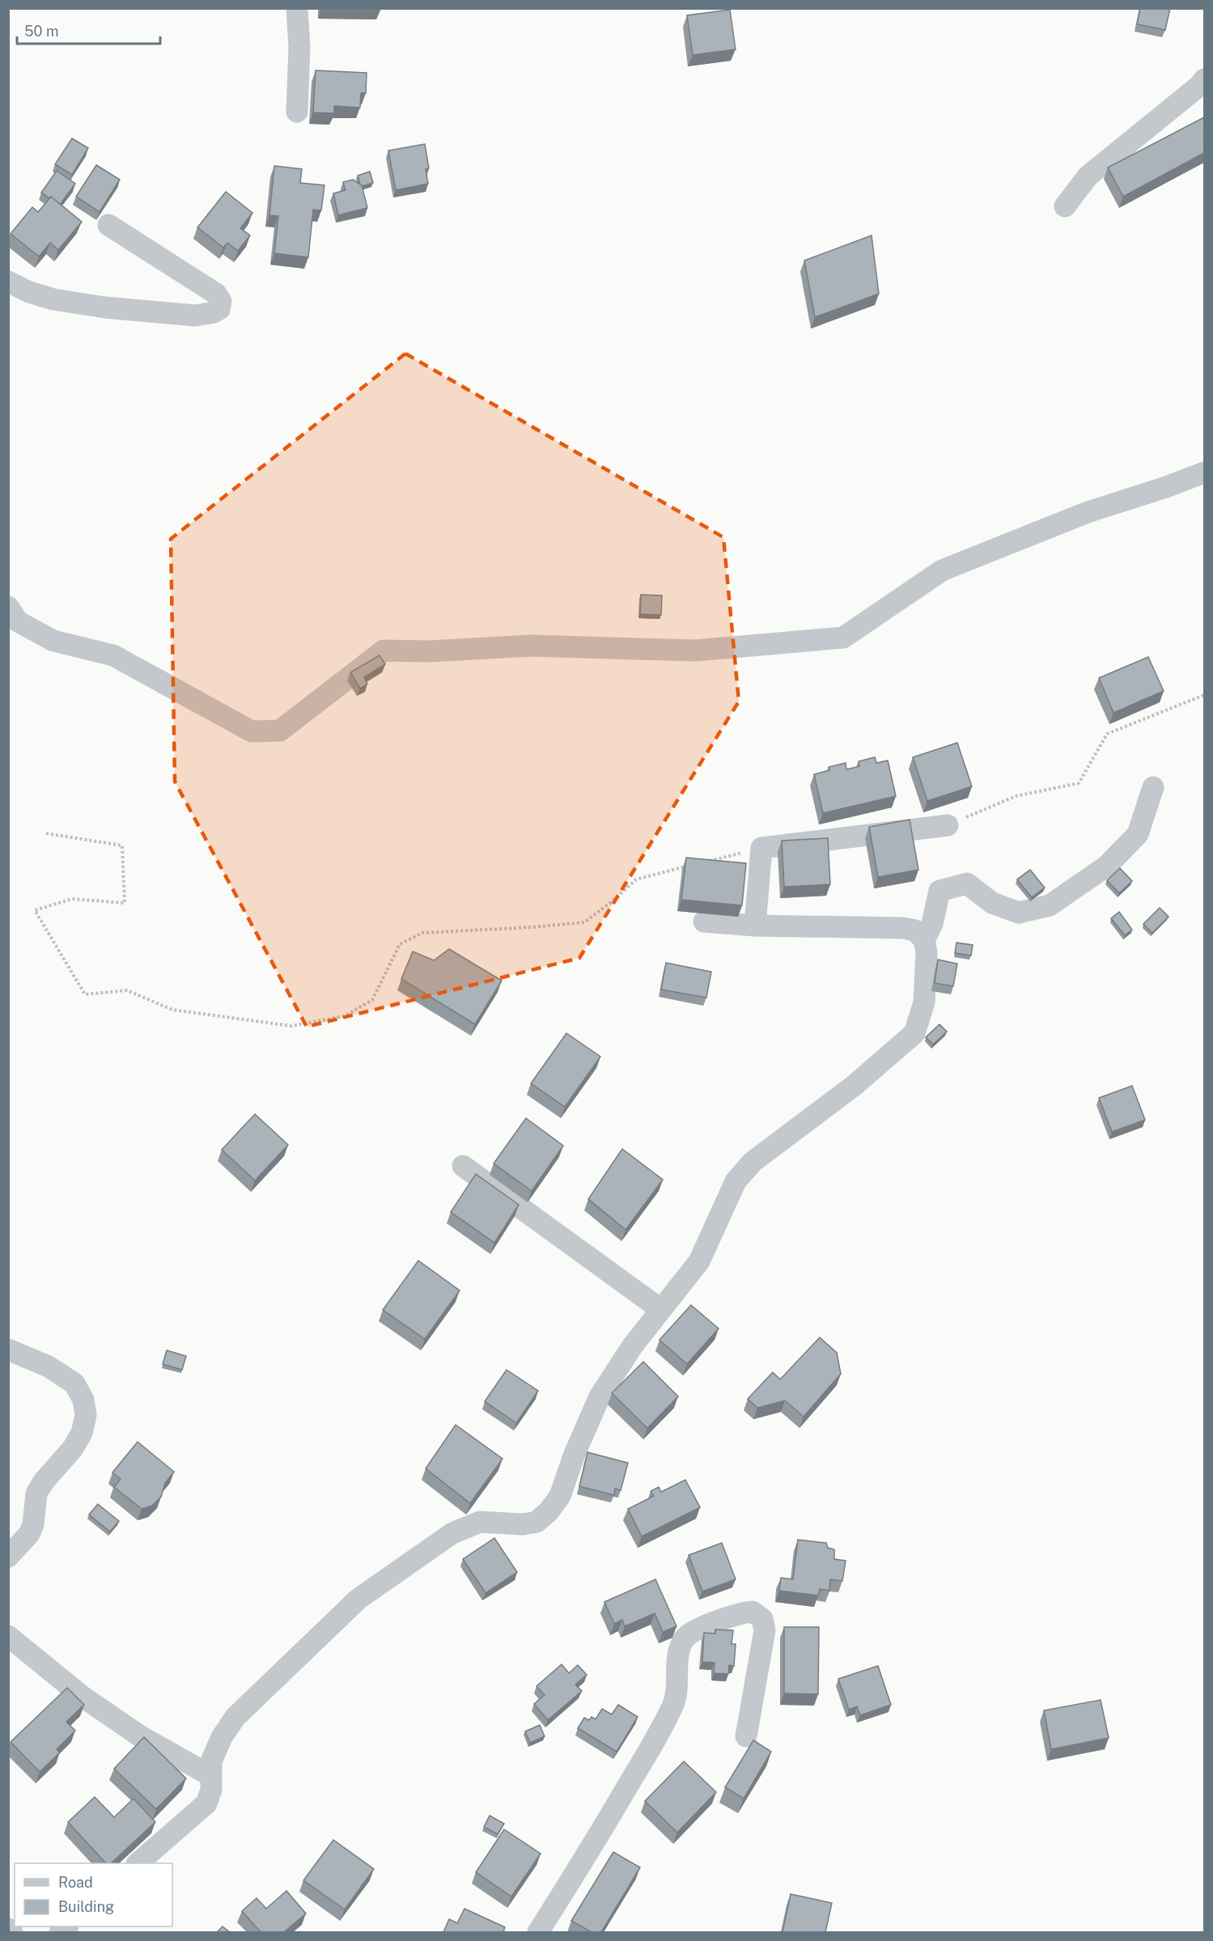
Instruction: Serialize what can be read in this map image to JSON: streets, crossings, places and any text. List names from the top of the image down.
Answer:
{
  "legend": ["Road", "Building"],
  "scale_bar": "50 m"
}
